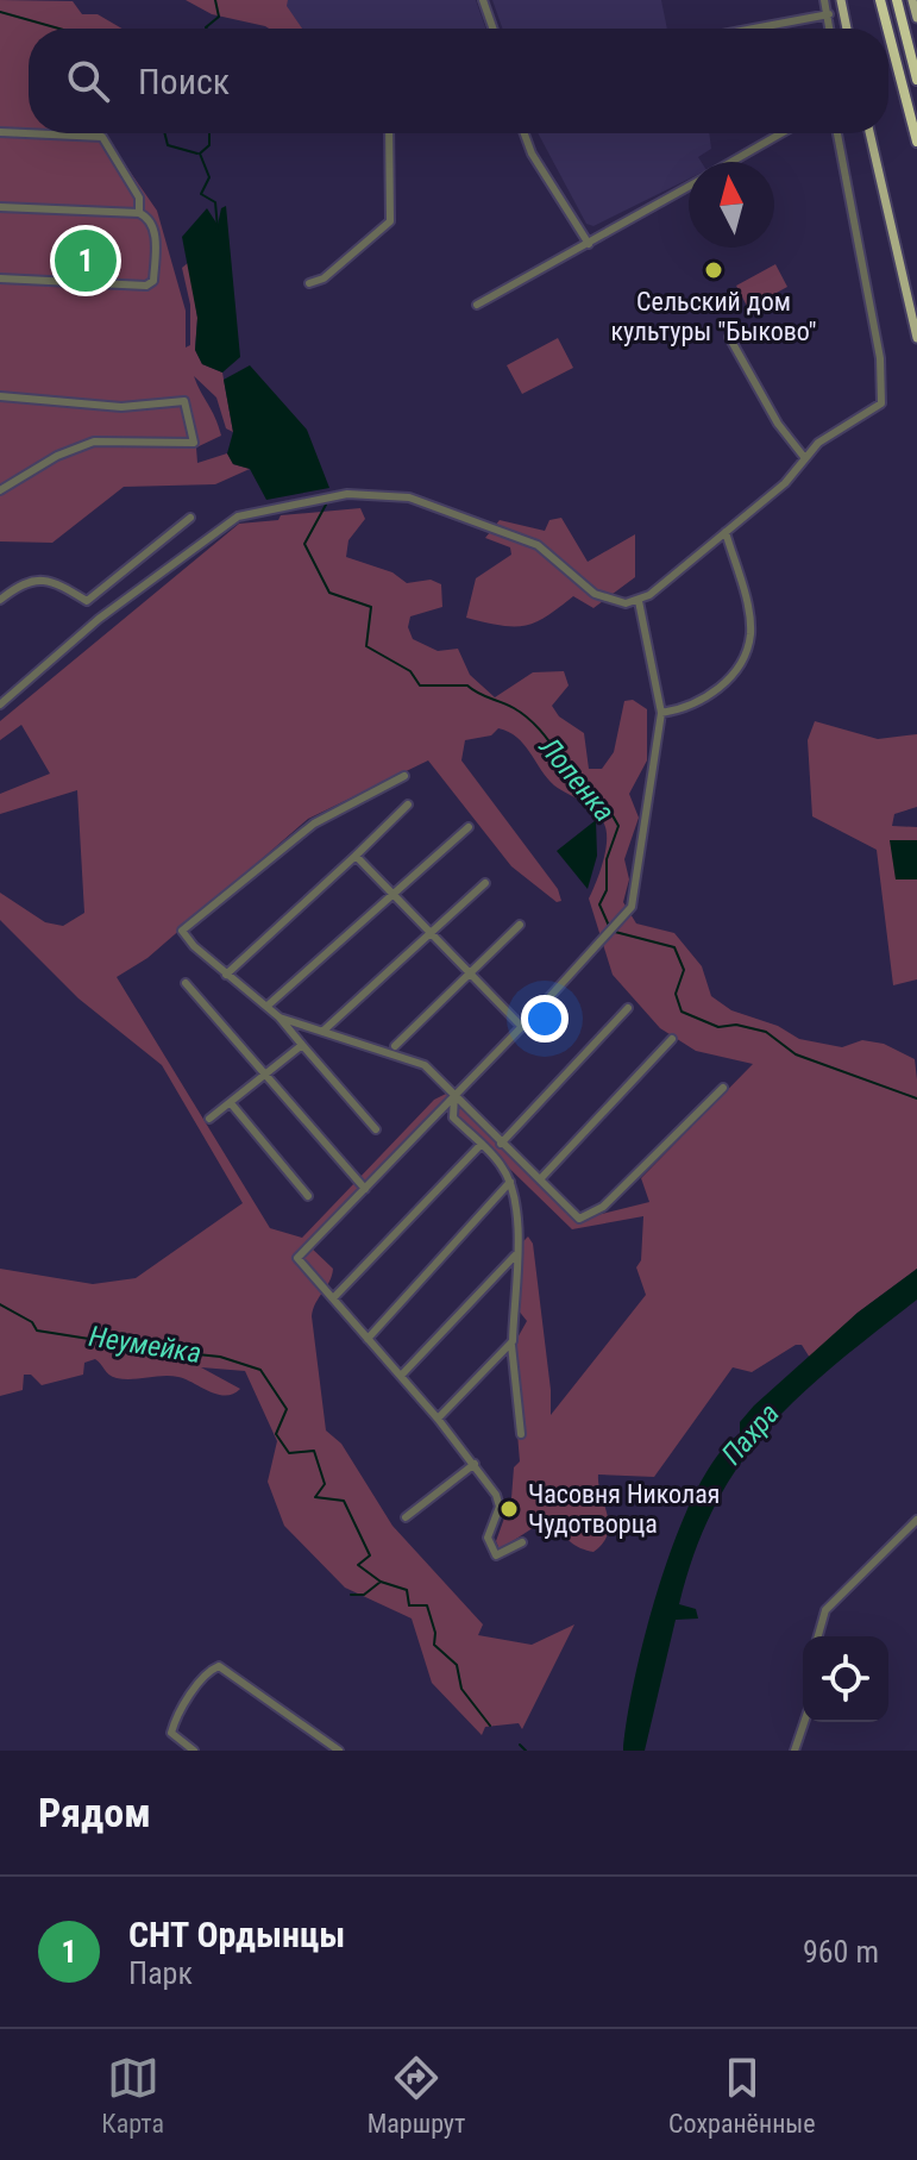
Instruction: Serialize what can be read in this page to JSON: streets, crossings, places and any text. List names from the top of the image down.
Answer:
{
  "water": ["Лопенка", "Неумейка", "Пахра"],
  "places": ["Сельский дом культуры \"Быково\"", "Часовня Николая Чудотворца"],
  "north": "top",
  "page": {
    "search": "Поиск",
    "pins": "1",
    "heading": "Рядом",
    "list": [
      {
        "mark": "1",
        "name": "СНТ Ордынцы",
        "note": "Парк",
        "value": "960 m"
      }
    ],
    "nav": ["Карта", "Маршрут", "Сохранённые"]
  }
}
